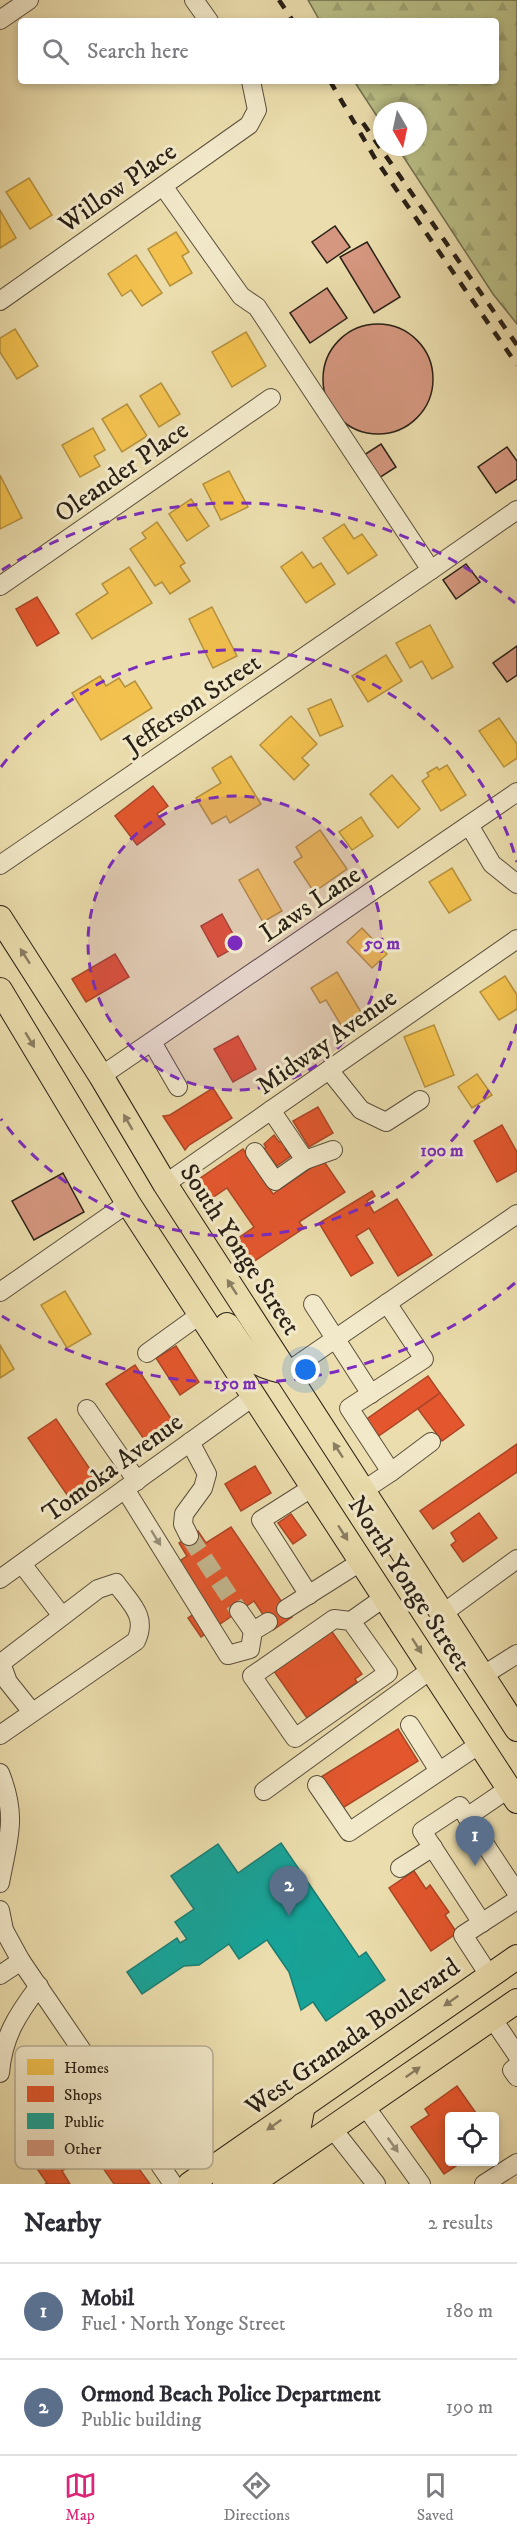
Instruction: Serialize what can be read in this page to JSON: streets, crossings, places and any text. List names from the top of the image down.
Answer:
{
  "streets": {
    "main road": ["South Yonge Street", "North Yonge Street", "West Granada Boulevard"],
    "street": [
      "Willow Place",
      "Oleander Place",
      "Jefferson Street",
      "Laws Lane",
      "Midway Avenue",
      "Tomoka Avenue"
    ]
  },
  "crossings": [
    ["Laws Lane", "South Yonge Street"],
    ["Midway Avenue", "South Yonge Street"],
    ["Tomoka Avenue", "North Yonge Street"]
  ],
  "one_way": ["North Yonge Street"],
  "legend": [
    "Homes",
    "Shops",
    "Public",
    "Other"
  ],
  "north": "bottom",
  "page": {
    "search": "Search here",
    "pins": ["1", "2"],
    "heading": ["Nearby", "2 results"],
    "list": [
      {
        "mark": "1",
        "name": "Mobil",
        "note": "Fuel · North Yonge Street",
        "value": "180 m"
      },
      {
        "mark": "2",
        "name": "Ormond Beach Police Department",
        "note": "Public building",
        "value": "190 m"
      }
    ],
    "nav": ["Map", "Directions", "Saved"]
  },
  "rings": ["50 m", "100 m", "150 m"]
}
